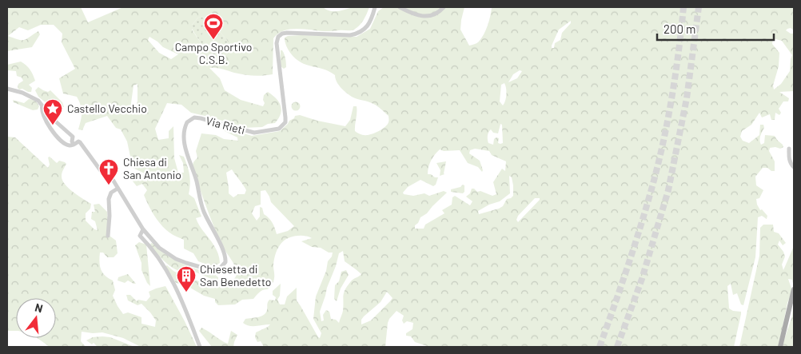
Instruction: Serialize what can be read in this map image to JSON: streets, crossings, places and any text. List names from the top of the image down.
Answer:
{
  "streets": {
    "street": ["Via Rieti"]
  },
  "places": {
    "sports": ["Campo Sportivo C.S.B."],
    "place": ["Castello Vecchio"],
    "church": ["Chiesa di San Antonio"],
    "building": ["Chiesetta di San Benedetto"]
  },
  "scale_bar": "200 m",
  "north": "top"
}
